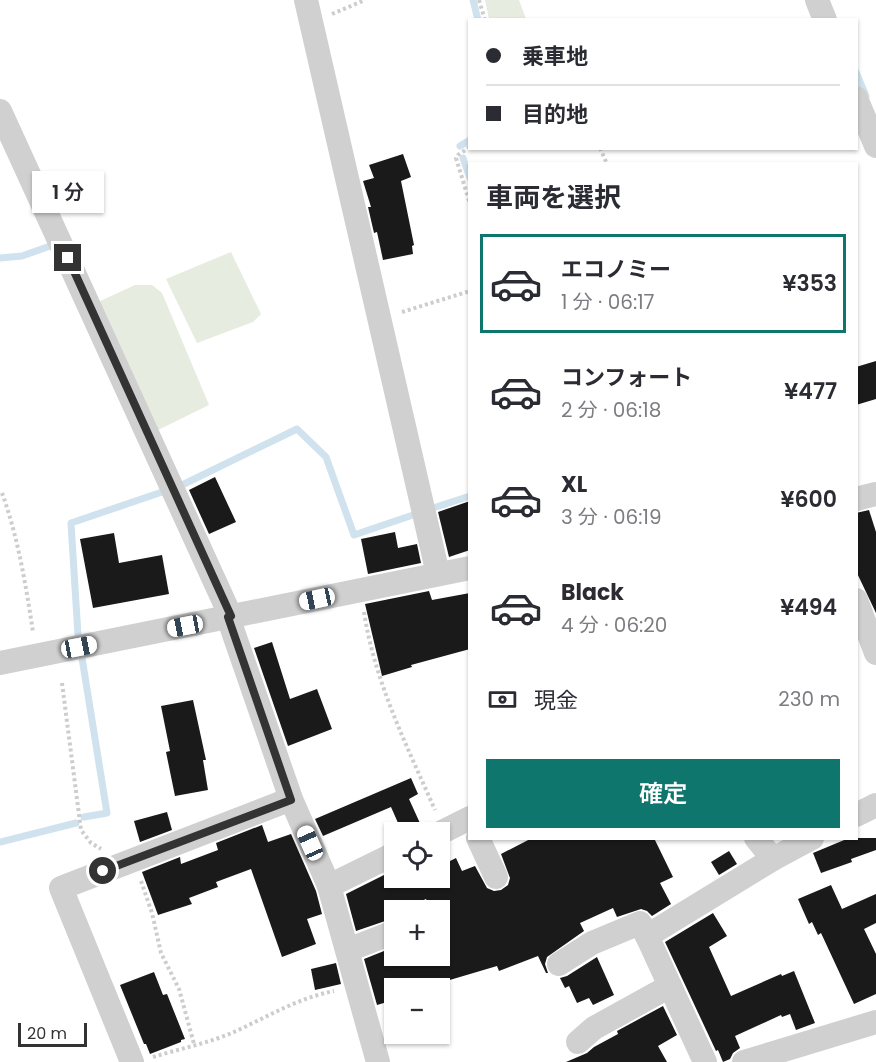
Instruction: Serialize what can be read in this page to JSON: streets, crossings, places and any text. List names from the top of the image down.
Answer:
{
  "scale_bar": "20 m",
  "page": {
    "banner": ["乗車地", "目的地"],
    "heading": "車両を選択",
    "bubble": "1 分",
    "list": [
      {
        "name": "エコノミー",
        "note": "1 分 · 06:17",
        "value": "¥353"
      },
      {
        "name": "コンフォート",
        "note": "2 分 · 06:18",
        "value": "¥477"
      },
      {
        "name": "XL",
        "note": "3 分 · 06:19",
        "value": "¥600"
      },
      {
        "name": "Black",
        "note": "4 分 · 06:20",
        "value": "¥494"
      }
    ],
    "pay": ["現金", "230 m"],
    "buttons": "確定",
    "map_buttons": ["+", "−"],
    "scale": "20 m"
  }
}
